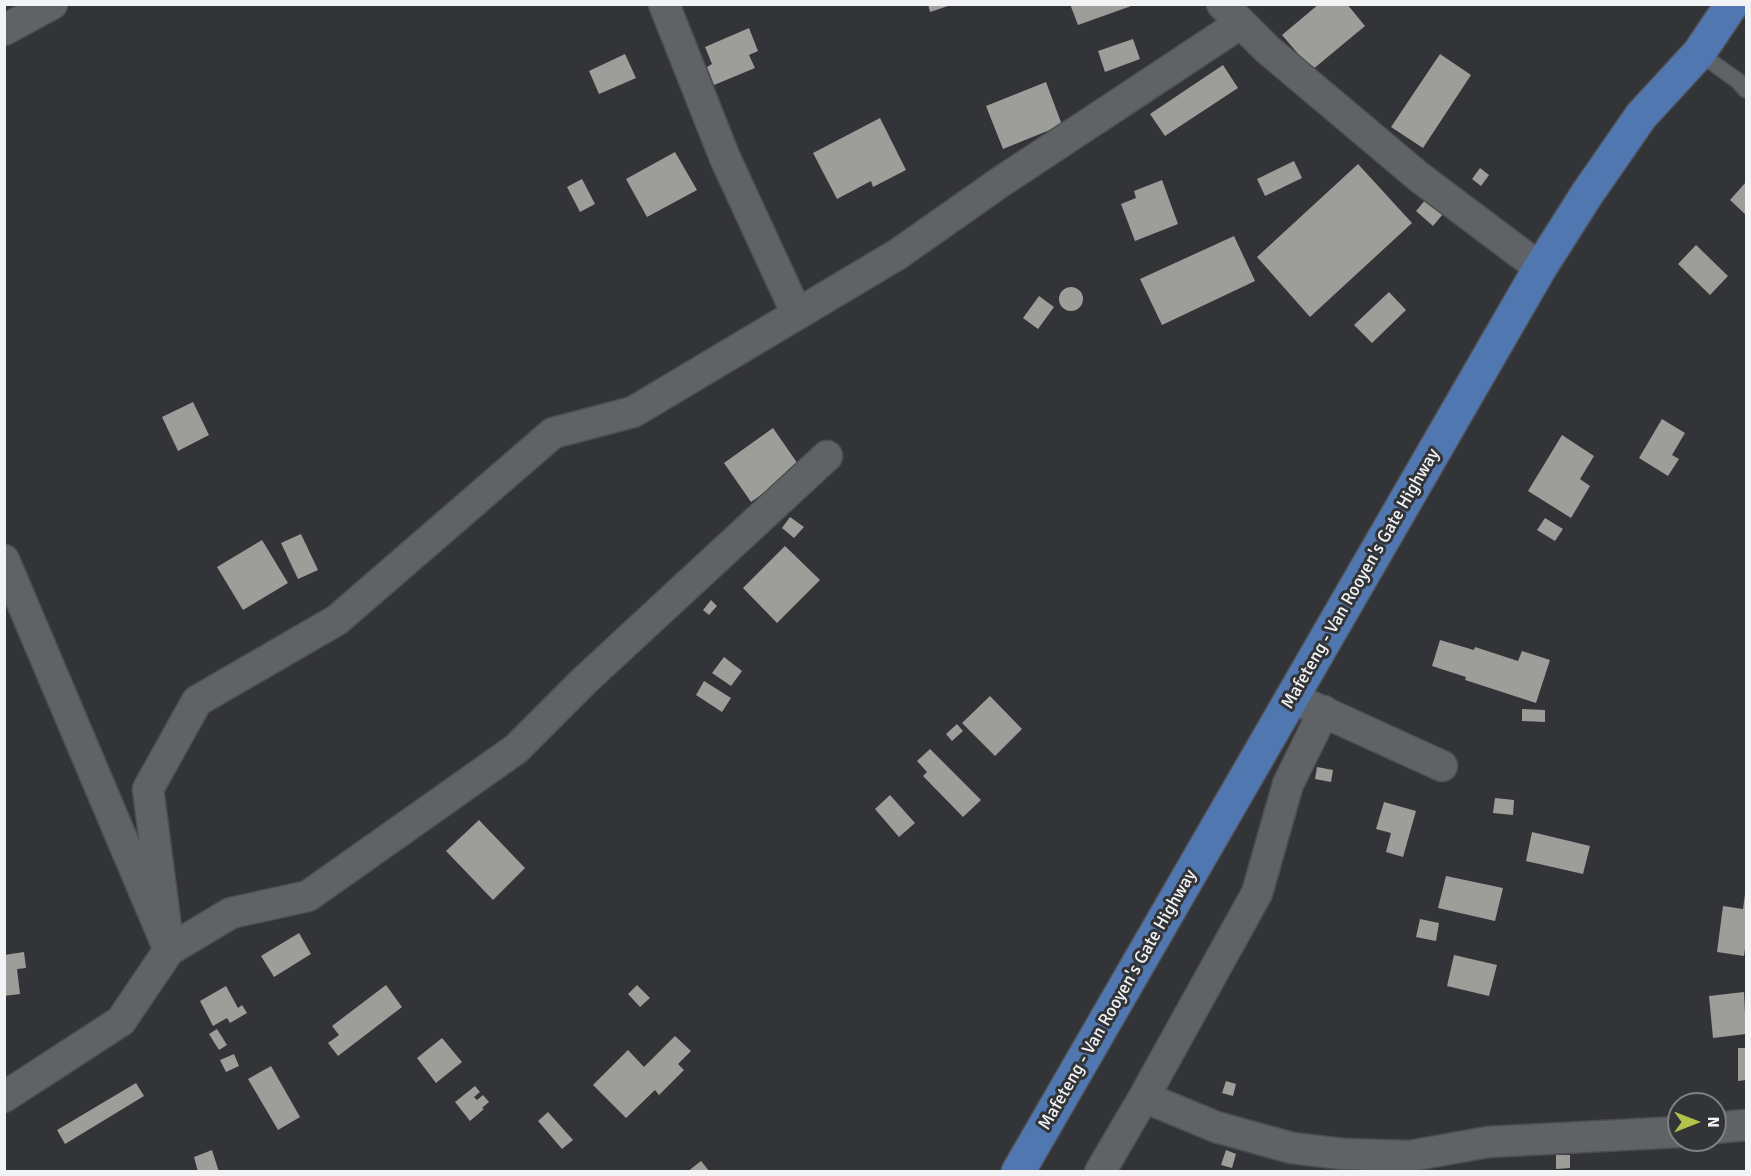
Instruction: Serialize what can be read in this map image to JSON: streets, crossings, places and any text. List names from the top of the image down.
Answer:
{
  "streets": {
    "main road": ["Mafeteng - Van Rooyen's Gate Highway"]
  },
  "north": "right"
}
